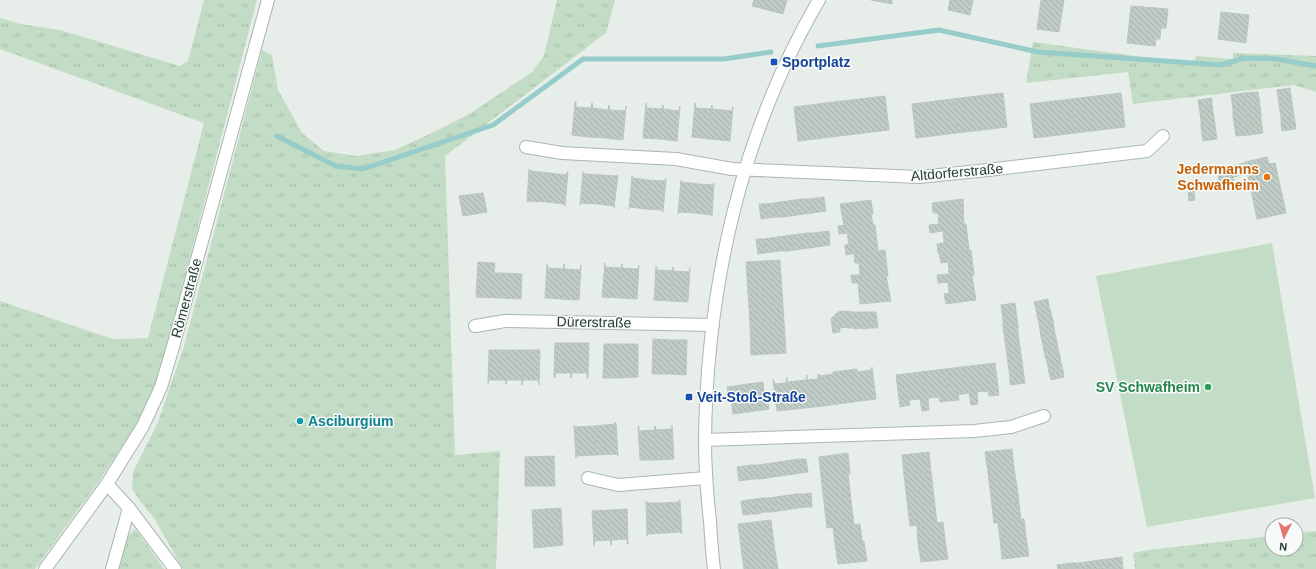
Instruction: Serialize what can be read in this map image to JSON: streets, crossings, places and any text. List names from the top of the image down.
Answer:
{
  "streets": {
    "street": ["Altdorferstraße", "Römerstraße", "Dürerstraße"]
  },
  "places": {
    "transit": ["Sportplatz", "Veit-Stoß-Straße"],
    "other": ["Jedermanns Schwafheim", "SV Schwafheim", "Asciburgium"]
  },
  "north": "bottom"
}
